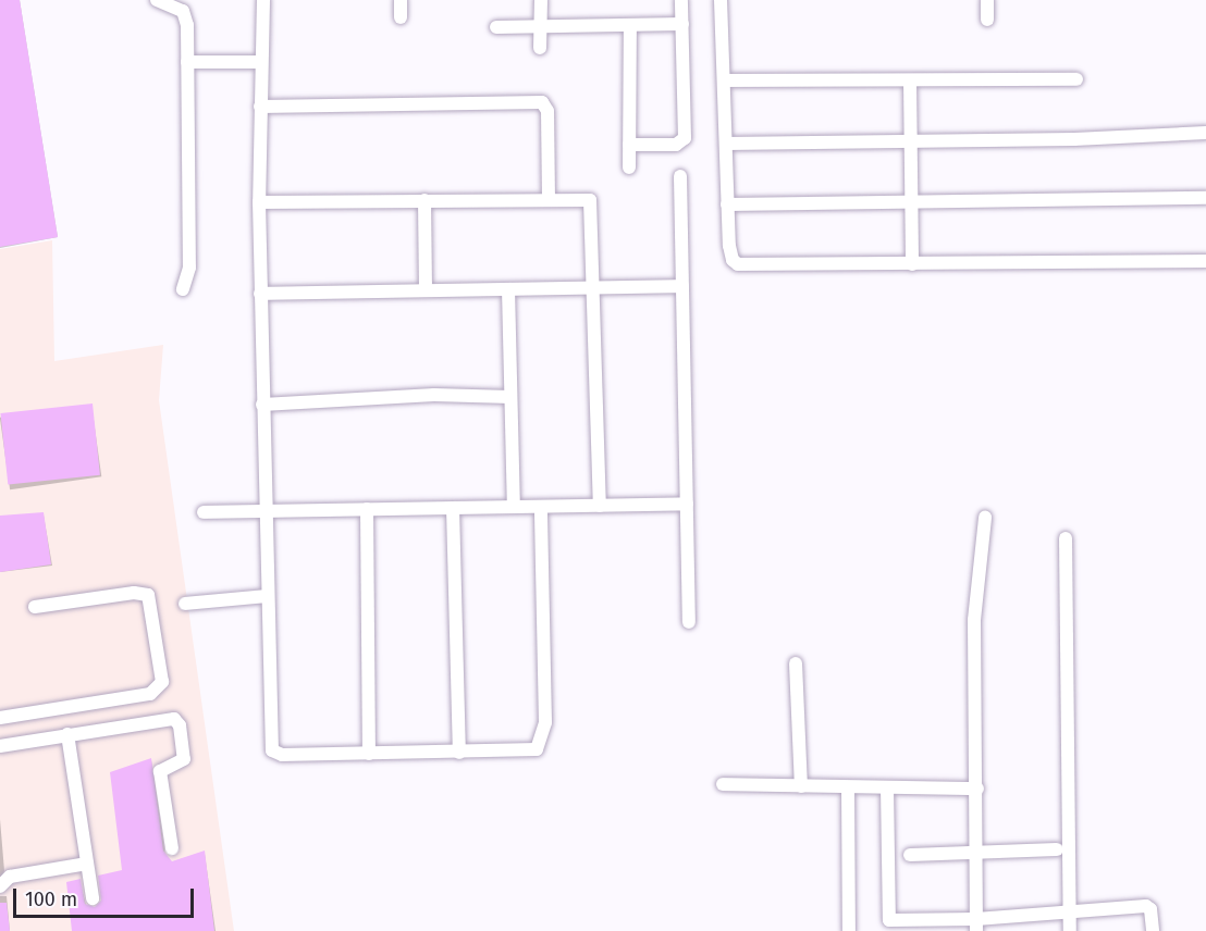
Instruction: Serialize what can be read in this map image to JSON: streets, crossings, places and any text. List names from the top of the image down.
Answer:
{
  "scale_bar": "100 m"
}
